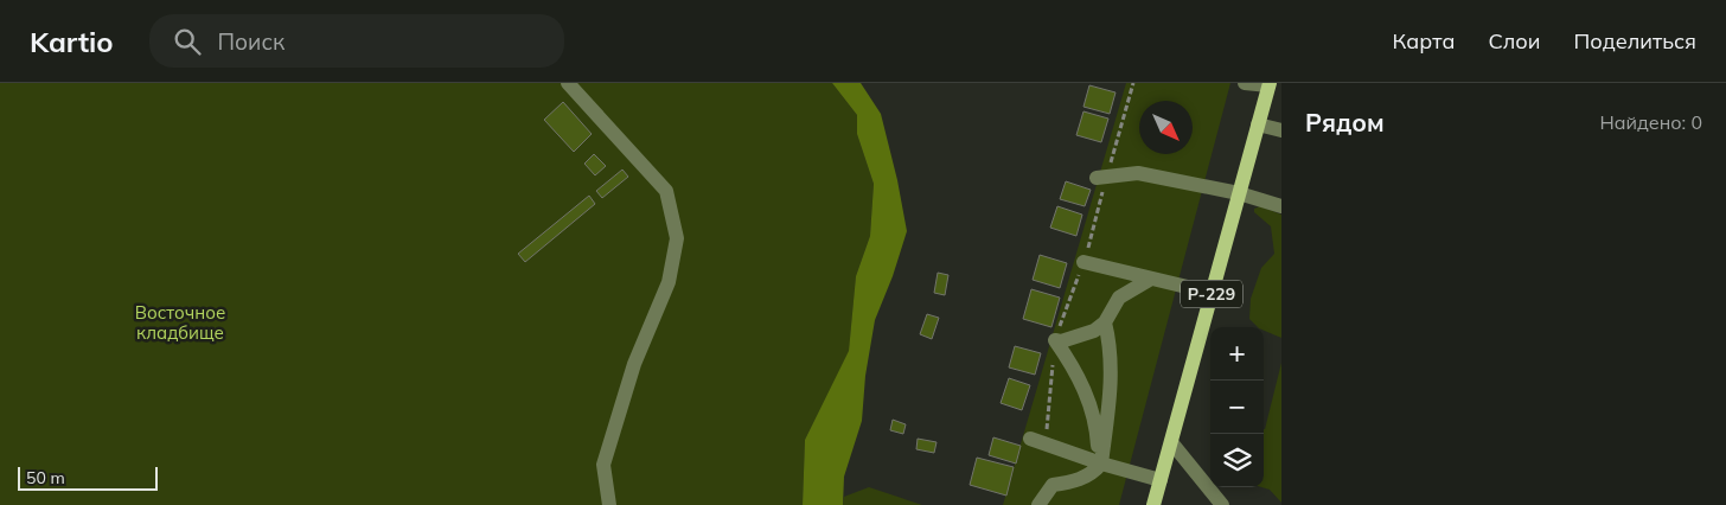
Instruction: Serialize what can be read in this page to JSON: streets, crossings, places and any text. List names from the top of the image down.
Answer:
{
  "streets": {
    "main road": ["Р-229"]
  },
  "parks": ["Восточное кладбище"],
  "scale_bar": "50 m",
  "north": "bottom right",
  "page": {
    "header": "Kartio",
    "search": "Поиск",
    "nav": ["Карта", "Слои", "Поделиться"],
    "heading": ["Рядом", "Найдено: 0"],
    "map_buttons": ["+", "−"],
    "scale": "50 m"
  }
}
